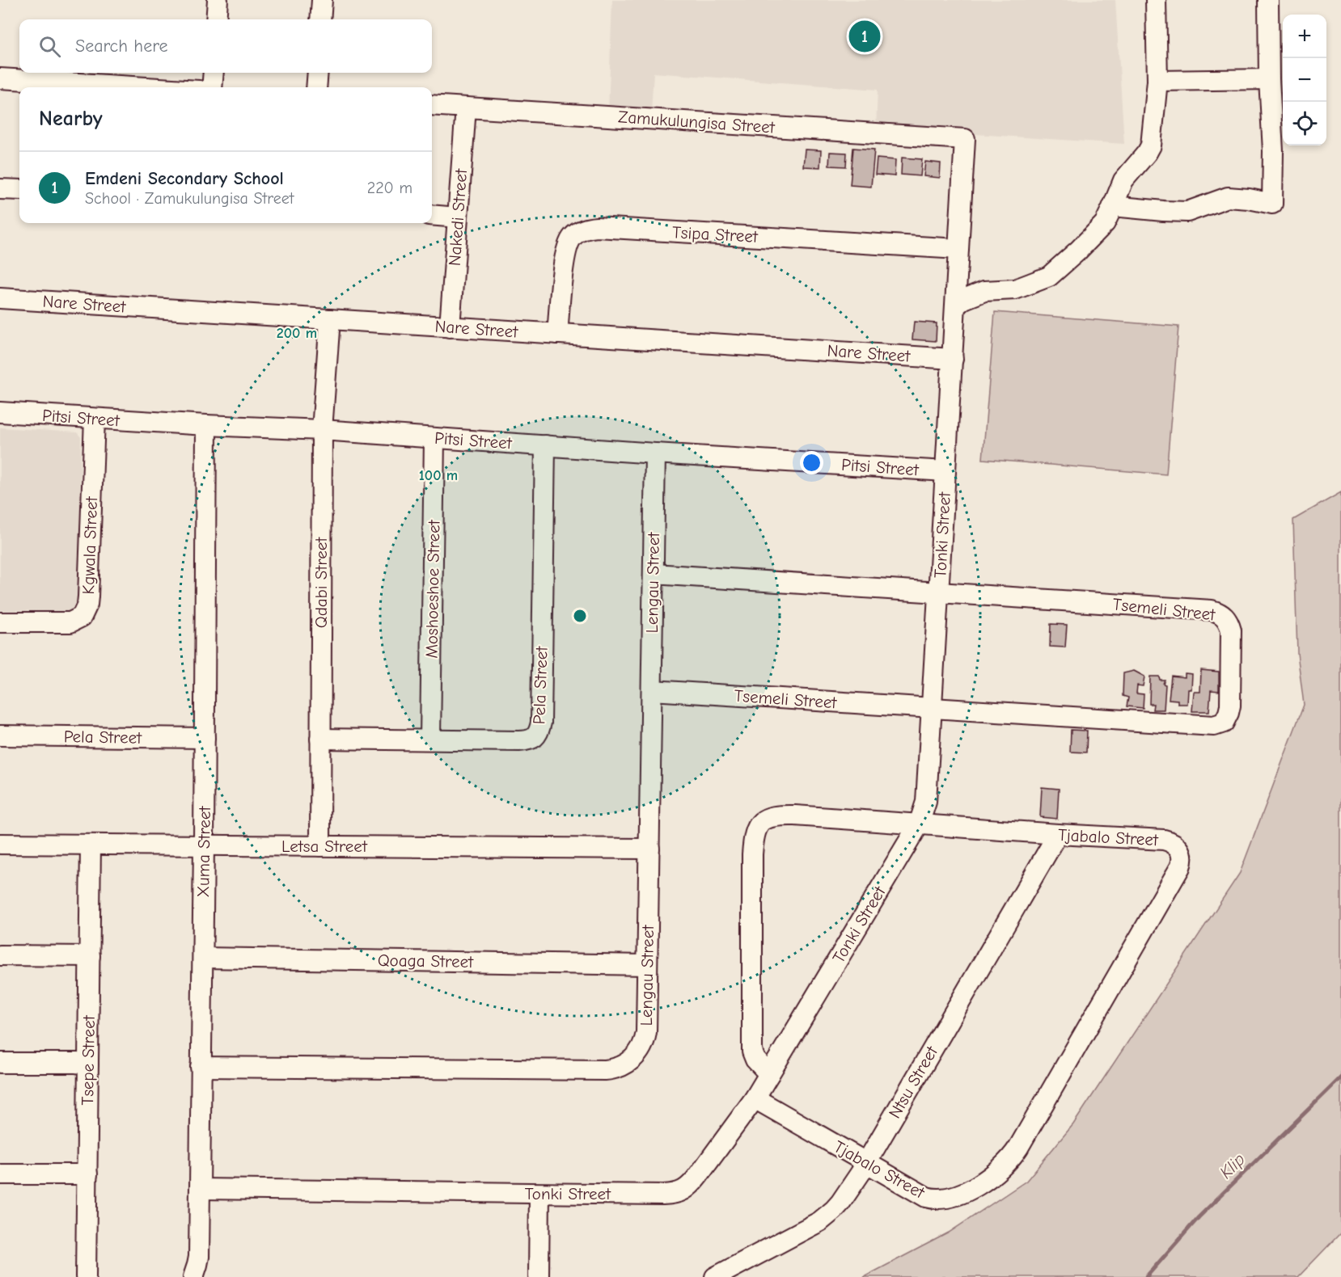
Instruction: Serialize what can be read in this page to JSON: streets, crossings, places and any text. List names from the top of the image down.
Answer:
{
  "streets": {
    "street": [
      "Zamukulungisa Street",
      "Nakedi Street",
      "Tsipa Street",
      "Nare Street",
      "Pitsi Street",
      "Tonki Street",
      "Kgwala Street",
      "Qdabi Street",
      "Lengau Street",
      "Moshoeshoe Street",
      "Tsemeli Street",
      "Pela Street",
      "Tjabalo Street",
      "Letsa Street",
      "Xuma Street",
      "Qoaga Street",
      "Tsepe Street",
      "Ntsu Street"
    ]
  },
  "crossings": [
    ["Zamukulungisa Street", "Nakedi Street"],
    ["Zamukulungisa Street", "Tonki Street"],
    ["Nakedi Street", "Nare Street"],
    ["Tsipa Street", "Nare Street"],
    ["Tsipa Street", "Tonki Street"],
    ["Nare Street", "Tonki Street"],
    ["Nare Street", "Qdabi Street"],
    ["Pitsi Street", "Tonki Street"],
    ["Pitsi Street", "Kgwala Street"],
    ["Pitsi Street", "Qdabi Street"],
    ["Pitsi Street", "Lengau Street"],
    ["Pitsi Street", "Moshoeshoe Street"],
    ["Pitsi Street", "Pela Street"],
    ["Pitsi Street", "Xuma Street"],
    ["Tonki Street", "Tsemeli Street"],
    ["Tonki Street", "Tjabalo Street"],
    ["Tonki Street", "Xuma Street"],
    ["Qdabi Street", "Pela Street"],
    ["Qdabi Street", "Letsa Street"],
    ["Lengau Street", "Tsemeli Street"],
    ["Lengau Street", "Letsa Street"],
    ["Lengau Street", "Xuma Street"],
    ["Lengau Street", "Qoaga Street"],
    ["Moshoeshoe Street", "Pela Street"],
    ["Pela Street", "Xuma Street"],
    ["Tjabalo Street", "Ntsu Street"],
    ["Letsa Street", "Xuma Street"],
    ["Letsa Street", "Tsepe Street"],
    ["Xuma Street", "Qoaga Street"]
  ],
  "water": ["Klip"],
  "page": {
    "map_buttons": ["+", "−"],
    "pins": "1",
    "search": "Search here",
    "heading": "Nearby",
    "list": [
      {
        "mark": "1",
        "name": "Emdeni Secondary School",
        "note": "School · Zamukulungisa Street",
        "value": "220 m"
      }
    ]
  },
  "rings": ["200 m", "100 m"]
}
